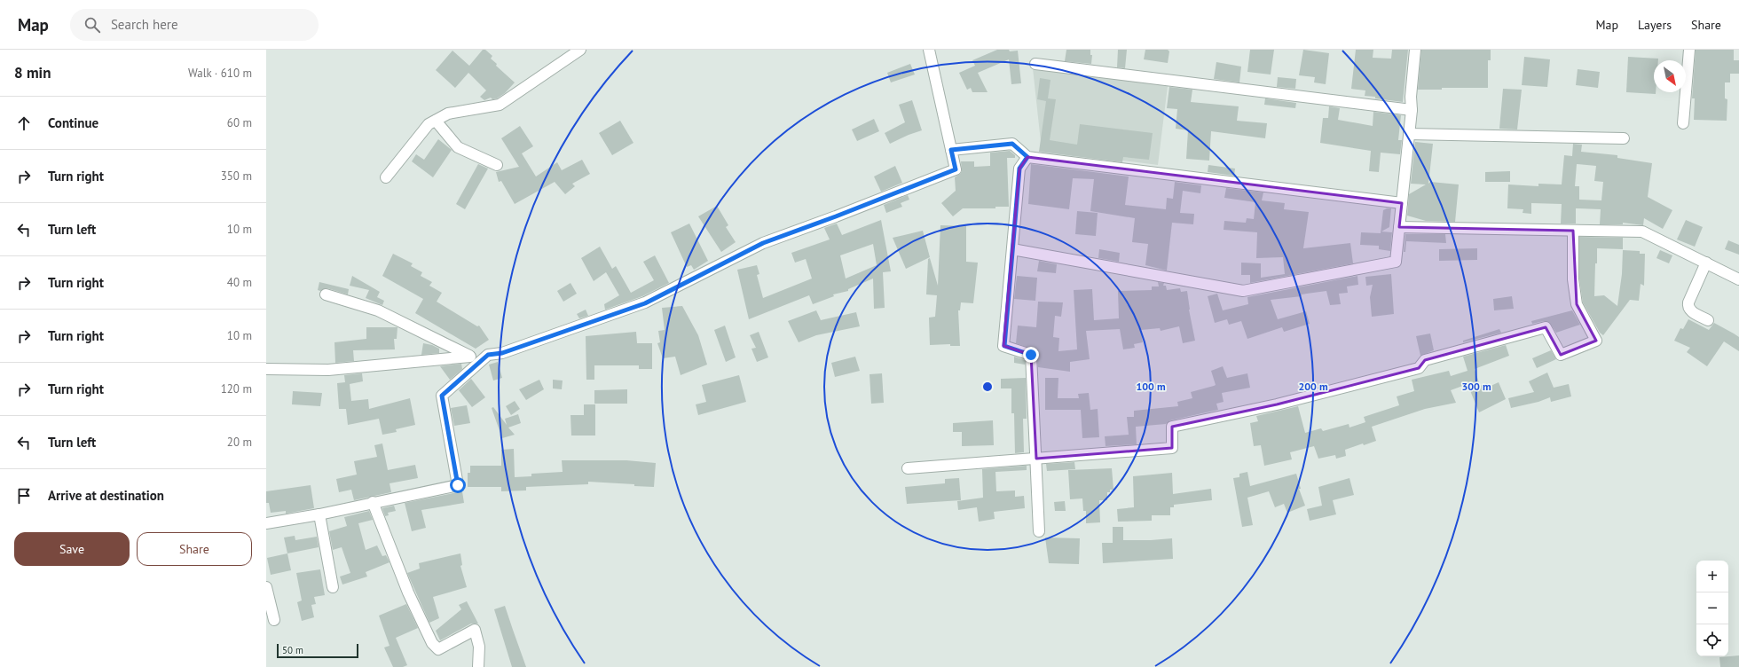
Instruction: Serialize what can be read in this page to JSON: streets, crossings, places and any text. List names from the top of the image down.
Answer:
{
  "scale_bar": "50 m",
  "north": "bottom right",
  "page": {
    "header": "Map",
    "search": "Search here",
    "nav": ["Map", "Layers", "Share"],
    "heading": ["8 min", "Walk · 610 m"],
    "list": [
      ["Continue", "60 m"],
      ["Turn right", "350 m"],
      ["Turn left", "10 m"],
      ["Turn right", "40 m"],
      ["Turn right", "10 m"],
      ["Turn right", "120 m"],
      ["Turn left", "20 m"],
      "Arrive at destination"
    ],
    "buttons": ["Save", "Share"],
    "map_buttons": ["+", "−"],
    "scale": "50 m"
  },
  "rings": ["100 m", "200 m", "300 m"]
}
